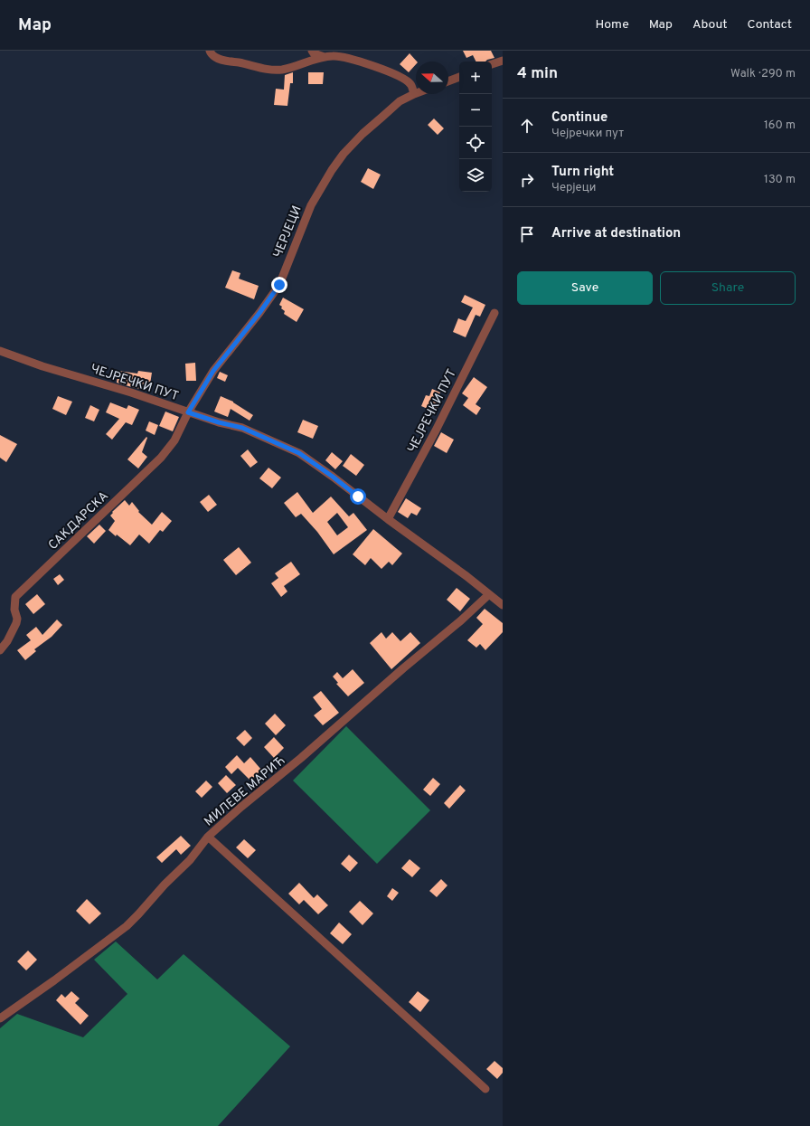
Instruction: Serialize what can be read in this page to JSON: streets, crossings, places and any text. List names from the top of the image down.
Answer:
{
  "streets": {
    "street": [
      "ЧЕРЈЕЦИ",
      "ЧЕЈРЕЧКИ ПУТ",
      "САКДАРСКА",
      "МИЛЕВЕ МAРИЋ"
    ]
  },
  "crossings": [
    ["ЧЕРЈЕЦИ", "ЧЕЈРЕЧКИ ПУТ"],
    ["ЧЕРЈЕЦИ", "САКДАРСКА"],
    ["ЧЕЈРЕЧКИ ПУТ", "САКДАРСКА"],
    ["ЧЕЈРЕЧКИ ПУТ", "МИЛЕВЕ МAРИЋ"]
  ],
  "north": "left",
  "page": {
    "header": "Map",
    "nav": [
      "Home",
      "Map",
      "About",
      "Contact"
    ],
    "heading": ["4 min", "Walk · 290 m"],
    "map_buttons": ["+", "−"],
    "list": [
      ["Continue", "Чејречки пут", "160 m"],
      ["Turn right", "Черјеци", "130 m"],
      "Arrive at destination"
    ],
    "buttons": ["Save", "Share"]
  }
}
